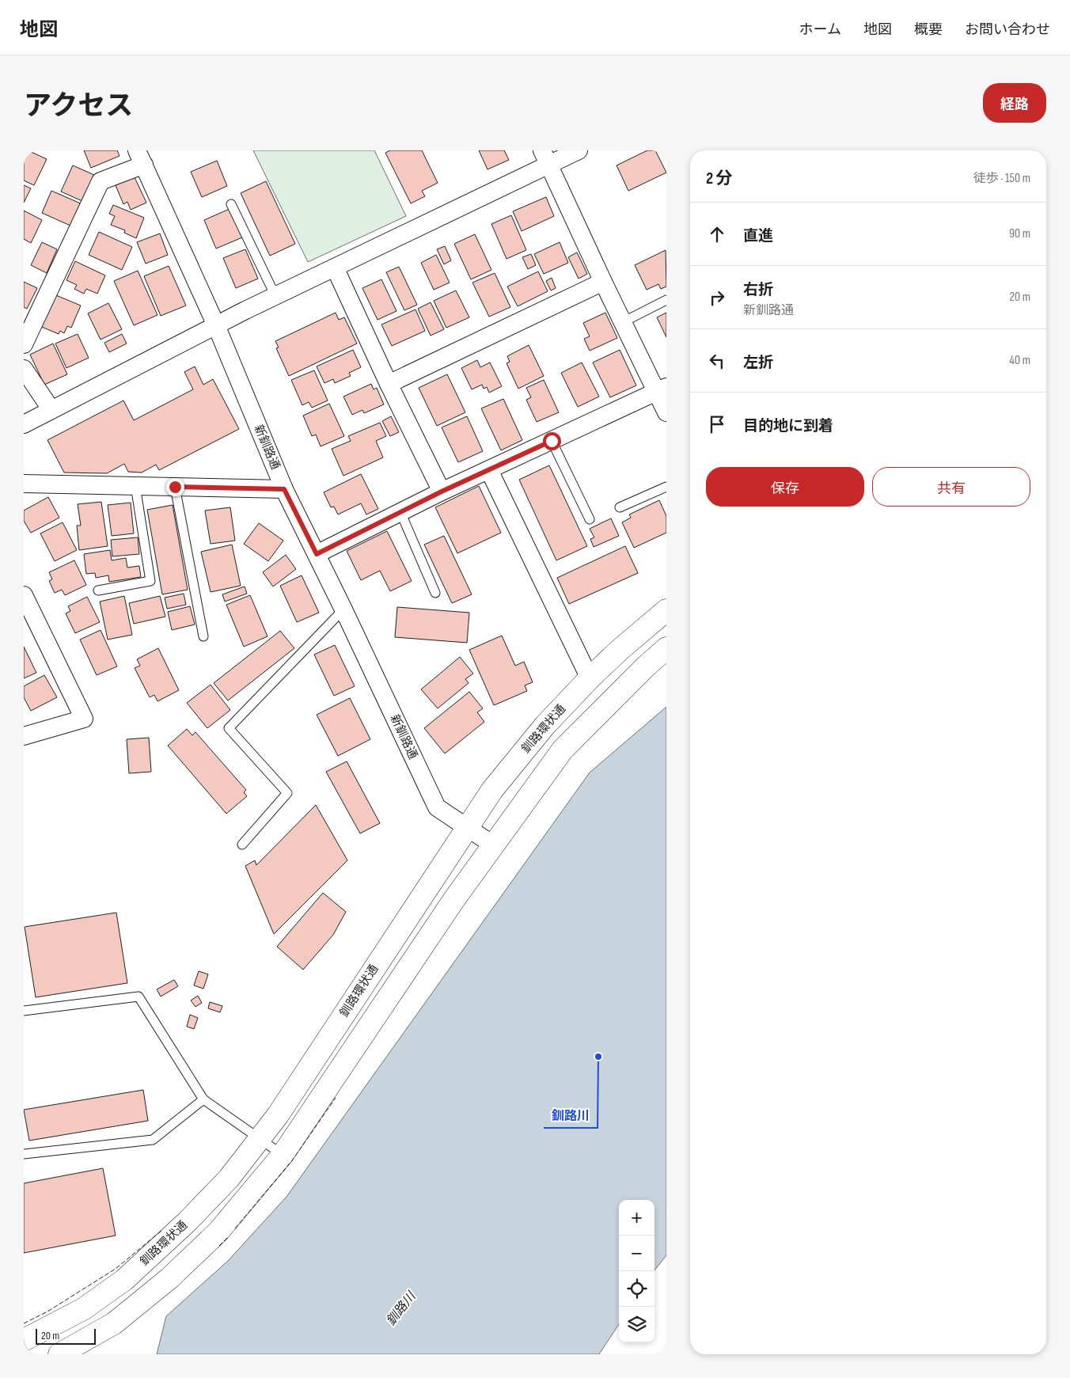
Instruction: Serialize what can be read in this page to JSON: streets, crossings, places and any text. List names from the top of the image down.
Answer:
{
  "streets": {
    "highway": ["釧路環状通"],
    "street": ["新釧路通"]
  },
  "crossings": [
    ["新釧路通", "釧路環状通"]
  ],
  "water": ["釧路川"],
  "places": ["釧路川"],
  "scale_bar": "20 m",
  "page": {
    "header": "地図",
    "nav": [
      "ホーム",
      "地図",
      "概要",
      "お問い合わせ"
    ],
    "title": "アクセス",
    "buttons": [
      "経路",
      ["保存", "共有"]
    ],
    "heading": ["2 分", "徒歩 · 150 m"],
    "list": [
      ["直進", "90 m"],
      ["右折", "新釧路通", "20 m"],
      ["左折", "40 m"],
      "目的地に到着"
    ],
    "map_buttons": ["+", "−"],
    "scale": "20 m"
  }
}
